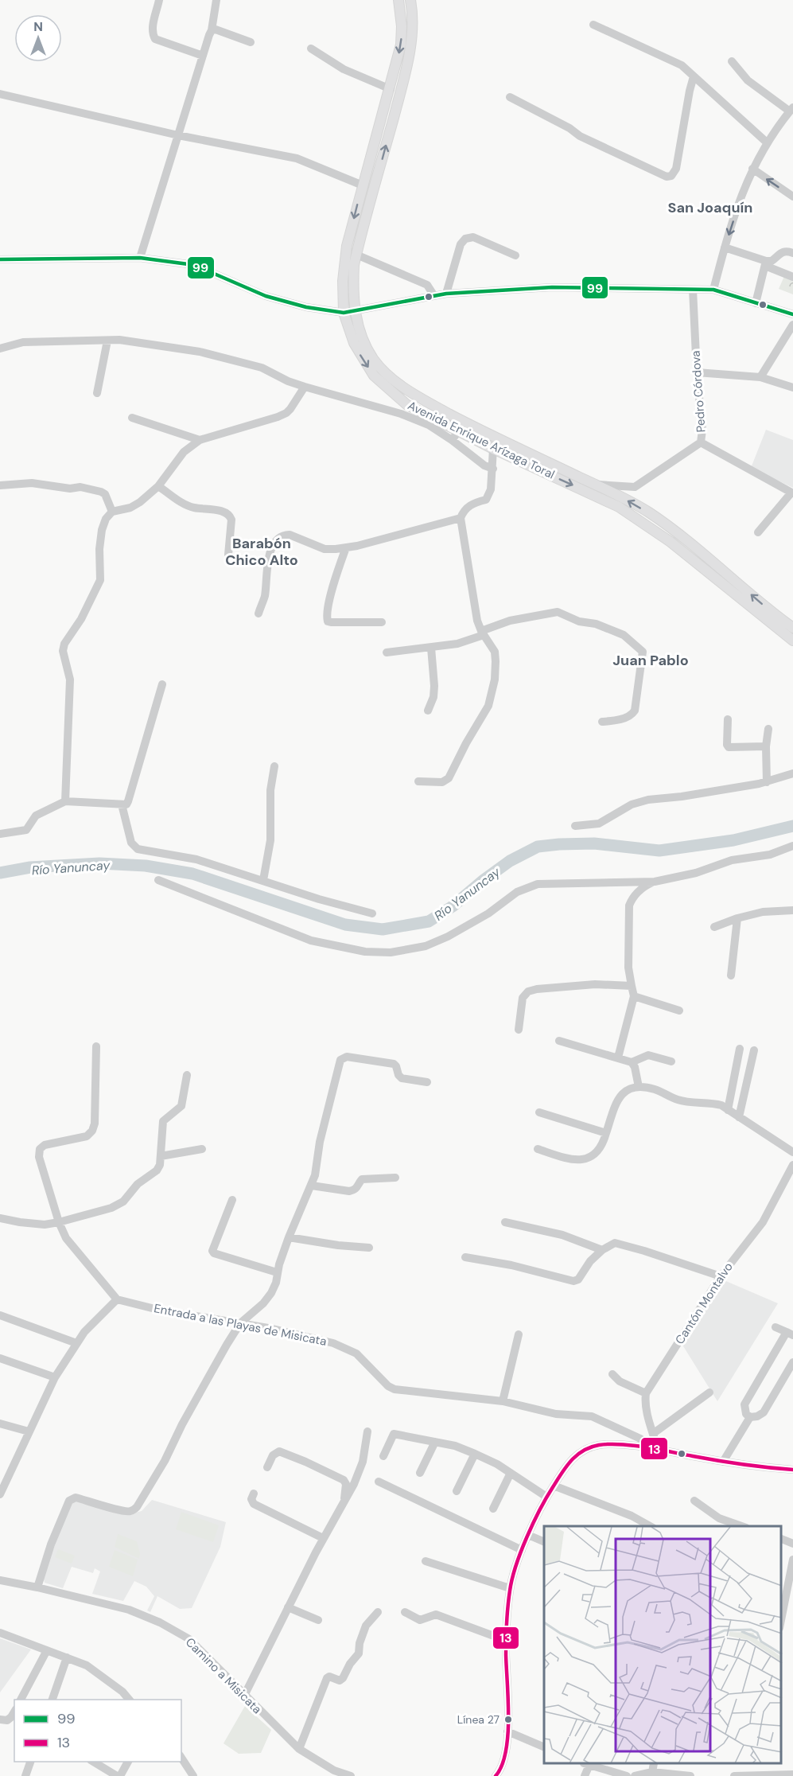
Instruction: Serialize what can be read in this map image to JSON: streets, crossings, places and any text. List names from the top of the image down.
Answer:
{
  "streets": {
    "main road": ["Avenida Enrique Arízaga Toral"],
    "street": [
      "Pedro Córdova",
      "Cantón Montalvo",
      "Entrada a las Playas de Misicata",
      "Camino a Misicata"
    ]
  },
  "crossings": [
    ["Pedro Córdova", "Avenida Enrique Arízaga Toral"]
  ],
  "districts": ["San Joaquín", "Barabón Chico Alto", "Juan Pablo"],
  "water": ["Río Yanuncay"],
  "places": ["Línea 27"],
  "lines": ["transit line 99", "transit line 13"],
  "legend": ["99", "13"],
  "north": "top"
}
